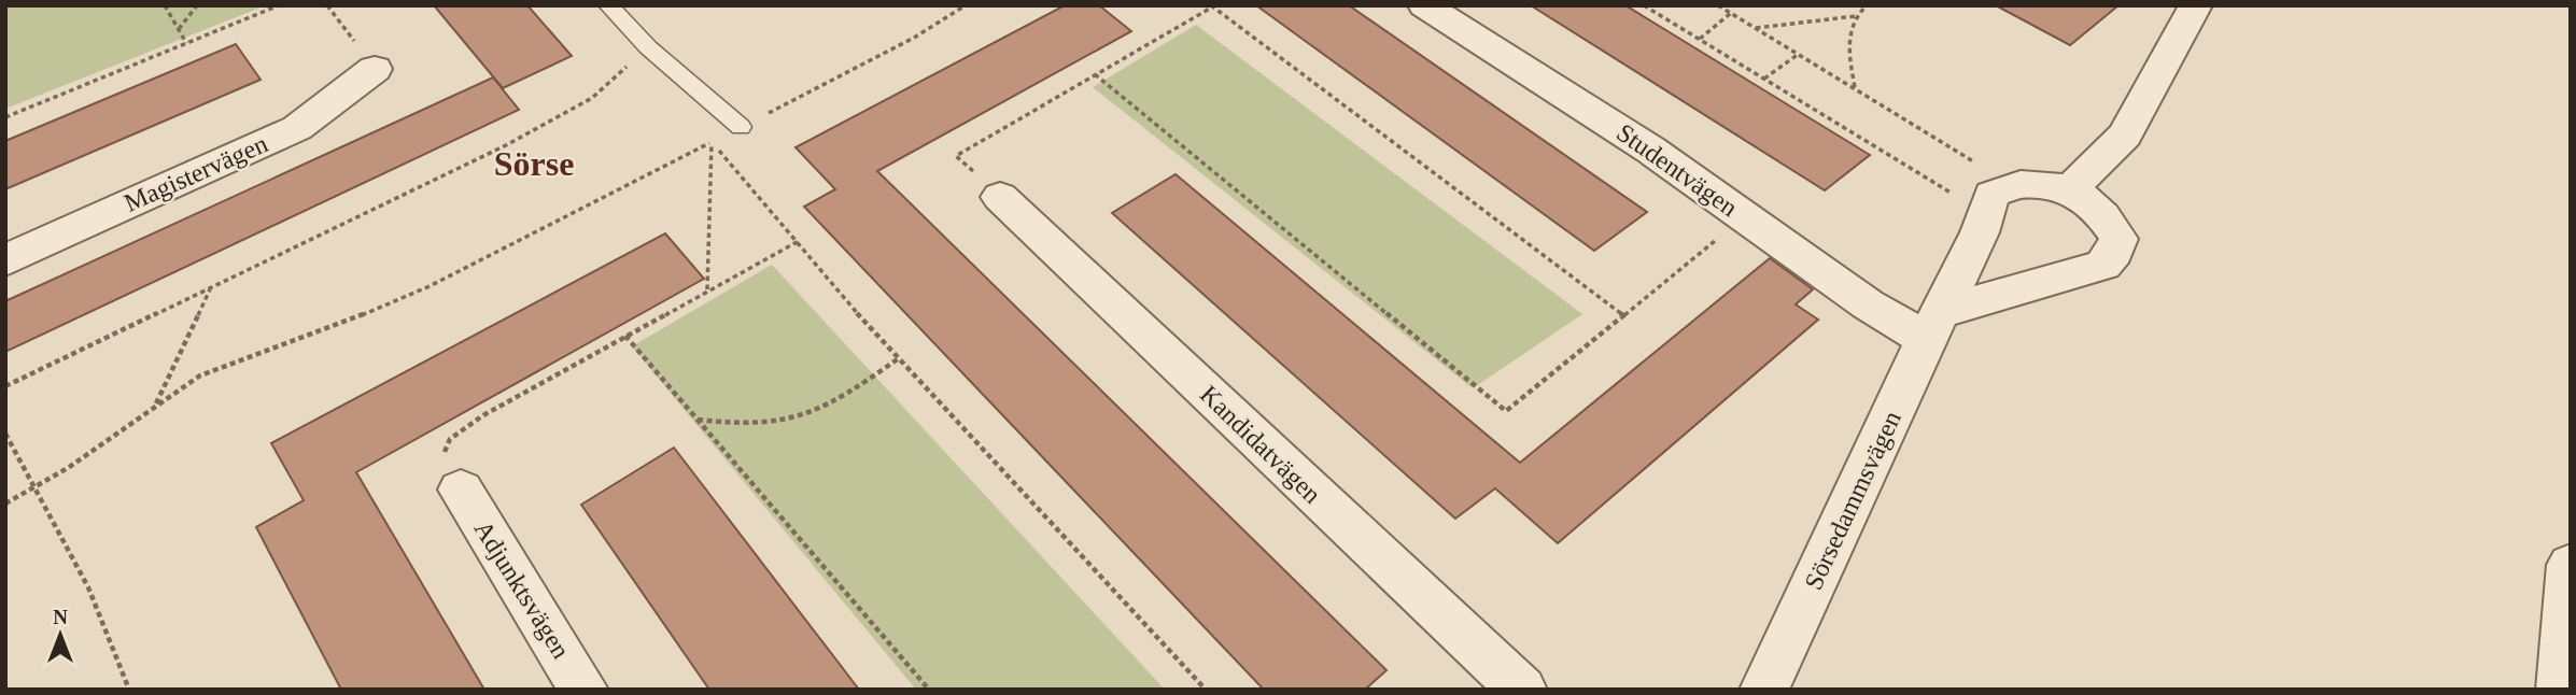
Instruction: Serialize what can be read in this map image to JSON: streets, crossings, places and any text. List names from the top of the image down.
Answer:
{
  "streets": {
    "street": [
      "Studentvägen",
      "Magistervägen",
      "Kandidatvägen",
      "Sörsedammsvägen",
      "Adjunktsvägen"
    ]
  },
  "crossings": [
    ["Studentvägen", "Sörsedammsvägen"]
  ],
  "districts": ["Sörse"],
  "north": "top"
}
